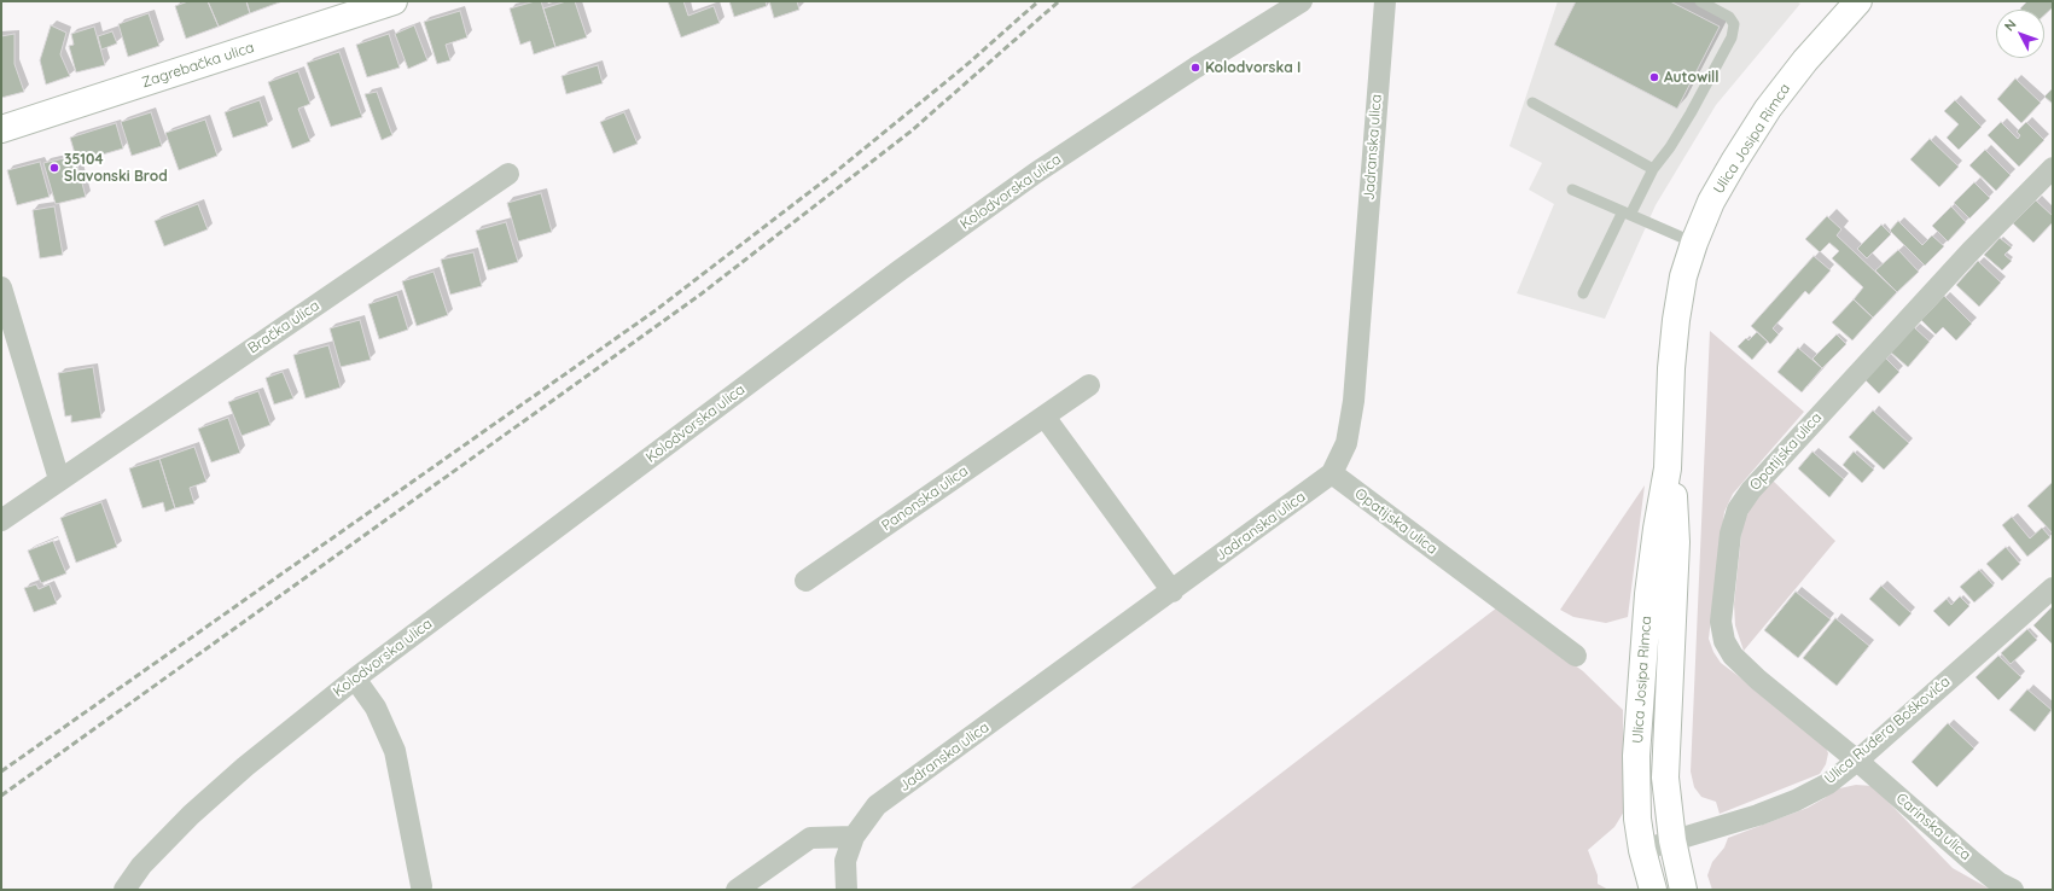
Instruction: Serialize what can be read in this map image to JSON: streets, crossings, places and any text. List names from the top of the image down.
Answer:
{
  "streets": {
    "main road": ["Zagrebačka ulica", "Ulica Josipa Rimca"],
    "street": [
      "Jadranska ulica",
      "Kolodvorska ulica",
      "Bračka ulica",
      "Opatijska ulica",
      "Panonska ulica",
      "Ulica Ruđera Boškovića",
      "Carinska ulica"
    ]
  },
  "crossings": [
    ["Ulica Josipa Rimca", "Ulica Ruđera Boškovića"],
    ["Jadranska ulica", "Opatijska ulica"],
    ["Opatijska ulica", "Ulica Ruđera Boškovića"],
    ["Opatijska ulica", "Carinska ulica"],
    ["Ulica Ruđera Boškovića", "Carinska ulica"]
  ],
  "places": ["Kolodvorska I", "Autowill", "35104 Slavonski Brod"],
  "north": "top left"
}
